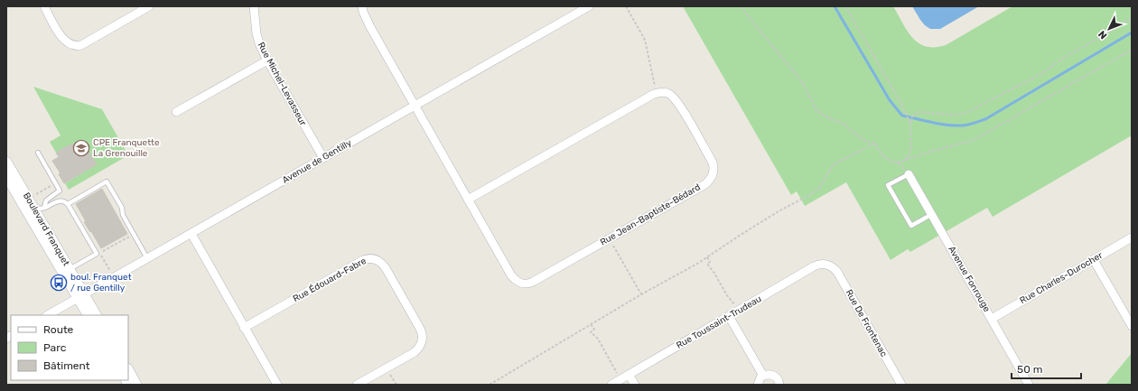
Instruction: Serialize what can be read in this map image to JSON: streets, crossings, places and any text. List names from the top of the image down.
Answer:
{
  "streets": {
    "street": [
      "Rue Michel-Levasseur",
      "Avenue de Gentilly",
      "Rue Jean-Baptiste-Bédard",
      "Boulevard Franquet",
      "Rue Charles-Durocher",
      "Avenue Fonrouge",
      "Rue Édouard-Fabre",
      "Rue Toussaint-Trudeau",
      "Rue De Frontenac"
    ]
  },
  "crossings": [
    ["Rue Michel-Levasseur", "Avenue de Gentilly"],
    ["Avenue de Gentilly", "Rue Jean-Baptiste-Bédard"],
    ["Avenue de Gentilly", "Boulevard Franquet"],
    ["Rue Charles-Durocher", "Avenue Fonrouge"],
    ["Rue Toussaint-Trudeau", "Rue De Frontenac"]
  ],
  "places": {
    "school or university": ["CPE Franquette La Grenouille"],
    "bus stop": ["boul. Franquet / rue Gentilly"]
  },
  "legend": ["Route", "Parc", "Bâtiment"],
  "scale_bar": "50 m",
  "north": "bottom left"
}
